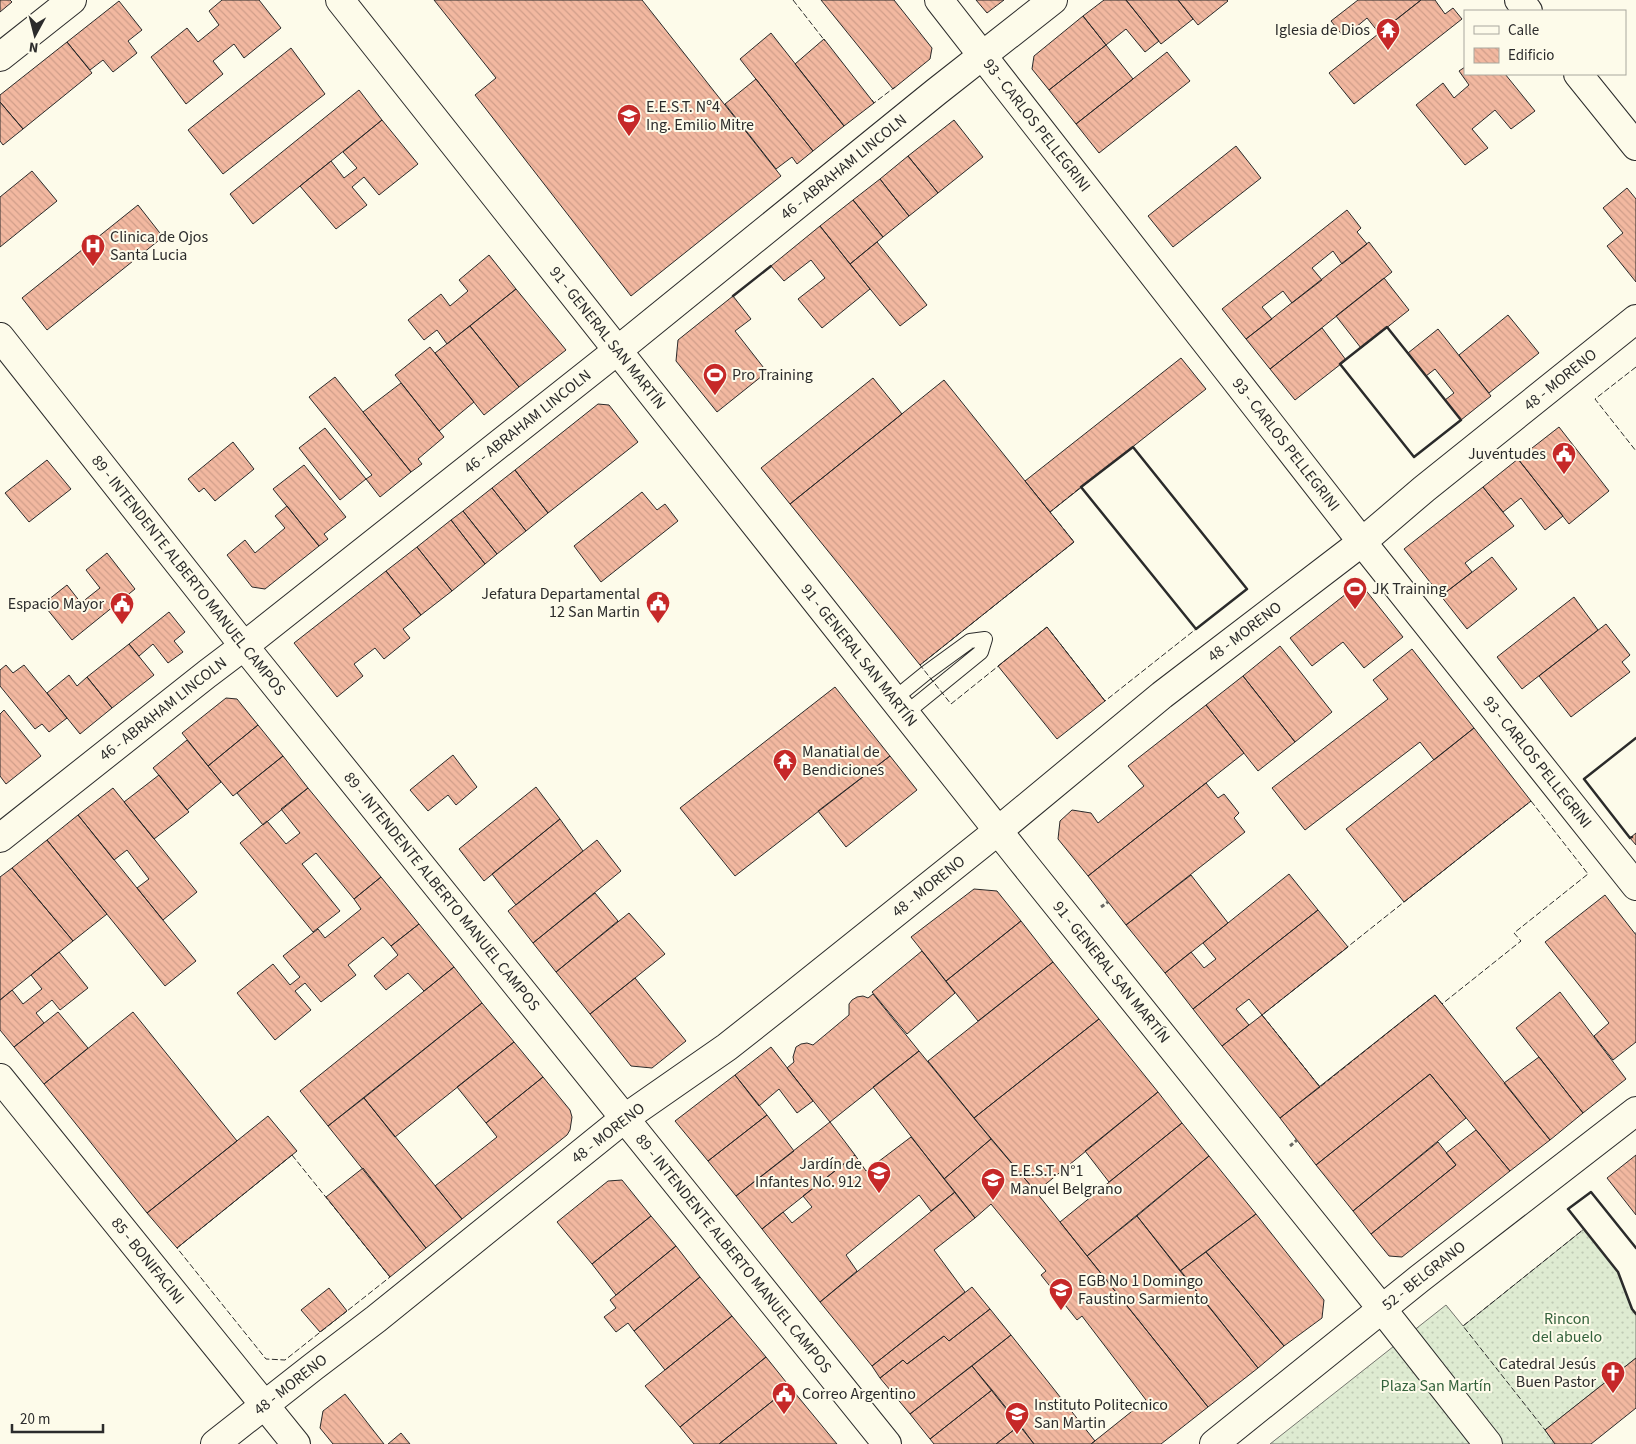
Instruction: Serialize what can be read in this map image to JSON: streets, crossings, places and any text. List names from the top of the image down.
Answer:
{
  "streets": {
    "street": [
      "93 - CARLOS PELLEGRINI",
      "46 - ABRAHAM LINCOLN",
      "91 - GENERAL SAN MARTÍN",
      "48 - MORENO",
      "89 - INTENDENTE ALBERTO MANUEL CAMPOS",
      "85 - BONIFACINI",
      "52 - BELGRANO"
    ]
  },
  "crossings": [
    ["93 - CARLOS PELLEGRINI", "46 - ABRAHAM LINCOLN"],
    ["93 - CARLOS PELLEGRINI", "48 - MORENO"],
    ["46 - ABRAHAM LINCOLN", "91 - GENERAL SAN MARTÍN"],
    ["46 - ABRAHAM LINCOLN", "89 - INTENDENTE ALBERTO MANUEL CAMPOS"],
    ["91 - GENERAL SAN MARTÍN", "48 - MORENO"],
    ["91 - GENERAL SAN MARTÍN", "52 - BELGRANO"],
    ["48 - MORENO", "89 - INTENDENTE ALBERTO MANUEL CAMPOS"],
    ["48 - MORENO", "85 - BONIFACINI"]
  ],
  "parks": ["Rincon del abuelo", "Plaza San Martín"],
  "places": {
    "temple": ["Iglesia de Dios", "Manatial de Bendiciones"],
    "school or university": [
      "E.E.S.T. Nº4 Ing. Emilio Mitre",
      "Jardín de Infantes No. 912",
      "E.E.S.T. N°1 Manuel Belgrano",
      "EGB No 1 Domingo Faustino Sarmiento",
      "Instituto Politecnico San Martin"
    ],
    "hospital": ["Clinica de Ojos Santa Lucia"],
    "sports": ["Pro Training", "JK Training"],
    "public building": [
      "Juventudes",
      "Jefatura Departamental 12 San Martin",
      "Espacio Mayor",
      "Correo Argentino"
    ],
    "church": ["Catedral Jesús Buen Pastor"]
  },
  "legend": ["Calle", "Edificio"],
  "scale_bar": "20 m",
  "north": "bottom"
}
